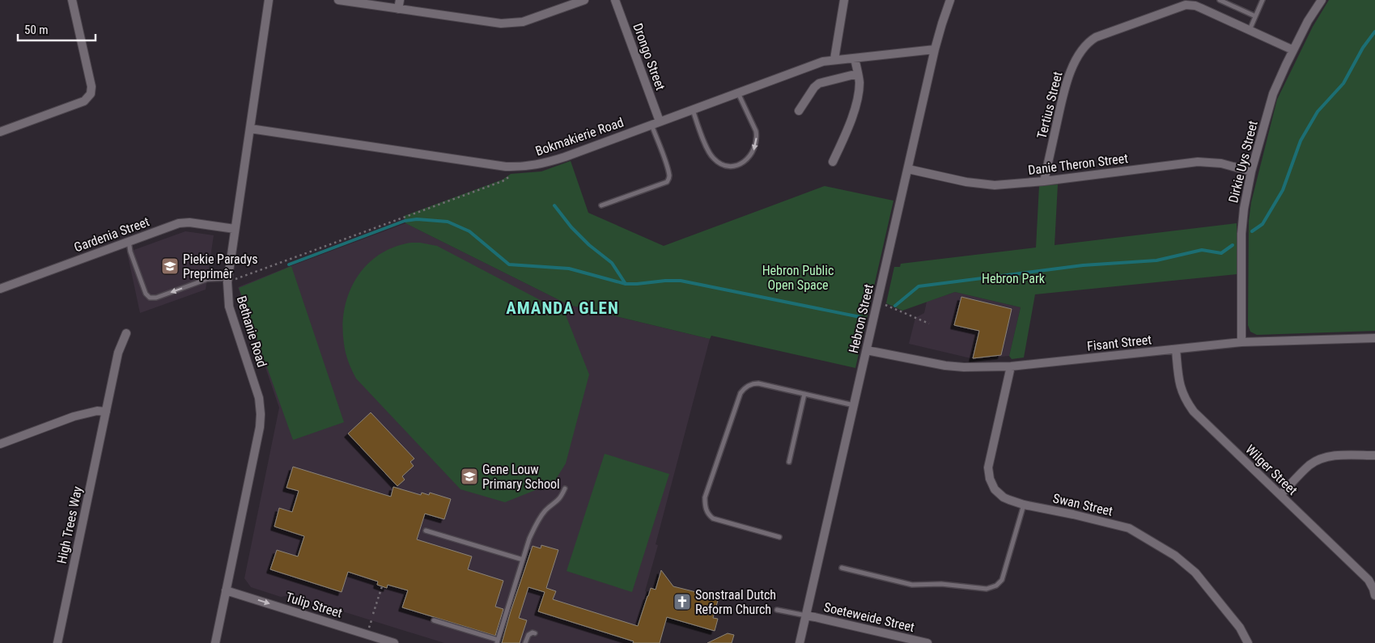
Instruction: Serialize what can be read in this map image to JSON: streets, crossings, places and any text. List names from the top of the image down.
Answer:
{
  "streets": {
    "street": [
      "Drongo Street",
      "Tertius Street",
      "Bokmakierie Road",
      "Dirkie Uys Street",
      "Danie Theron Street",
      "Gardenia Street",
      "Hebron Street",
      "Bethanie Road",
      "Fisant Street",
      "Wilger Street",
      "Swan Street",
      "High Trees Way",
      "Tulip Street",
      "Soeteweide Street"
    ]
  },
  "crossings": [
    ["Drongo Street", "Bokmakierie Road"],
    ["Tertius Street", "Dirkie Uys Street"],
    ["Tertius Street", "Danie Theron Street"],
    ["Bokmakierie Road", "Hebron Street"],
    ["Bokmakierie Road", "Bethanie Road"],
    ["Dirkie Uys Street", "Danie Theron Street"],
    ["Dirkie Uys Street", "Fisant Street"],
    ["Danie Theron Street", "Hebron Street"],
    ["Gardenia Street", "Bethanie Road"],
    ["Hebron Street", "Fisant Street"],
    ["Hebron Street", "Soeteweide Street"],
    ["Bethanie Road", "Tulip Street"],
    ["Fisant Street", "Wilger Street"],
    ["Fisant Street", "Swan Street"]
  ],
  "one_way": ["Tulip Street"],
  "districts": ["AMANDA GLEN"],
  "parks": ["Hebron Public Open Space", "Hebron Park"],
  "places": {
    "school or university": ["Piekie Paradys Preprimêr", "Gene Louw Primary School"],
    "church": ["Sonstraal Dutch Reform Church"]
  },
  "scale_bar": "50 m"
}
